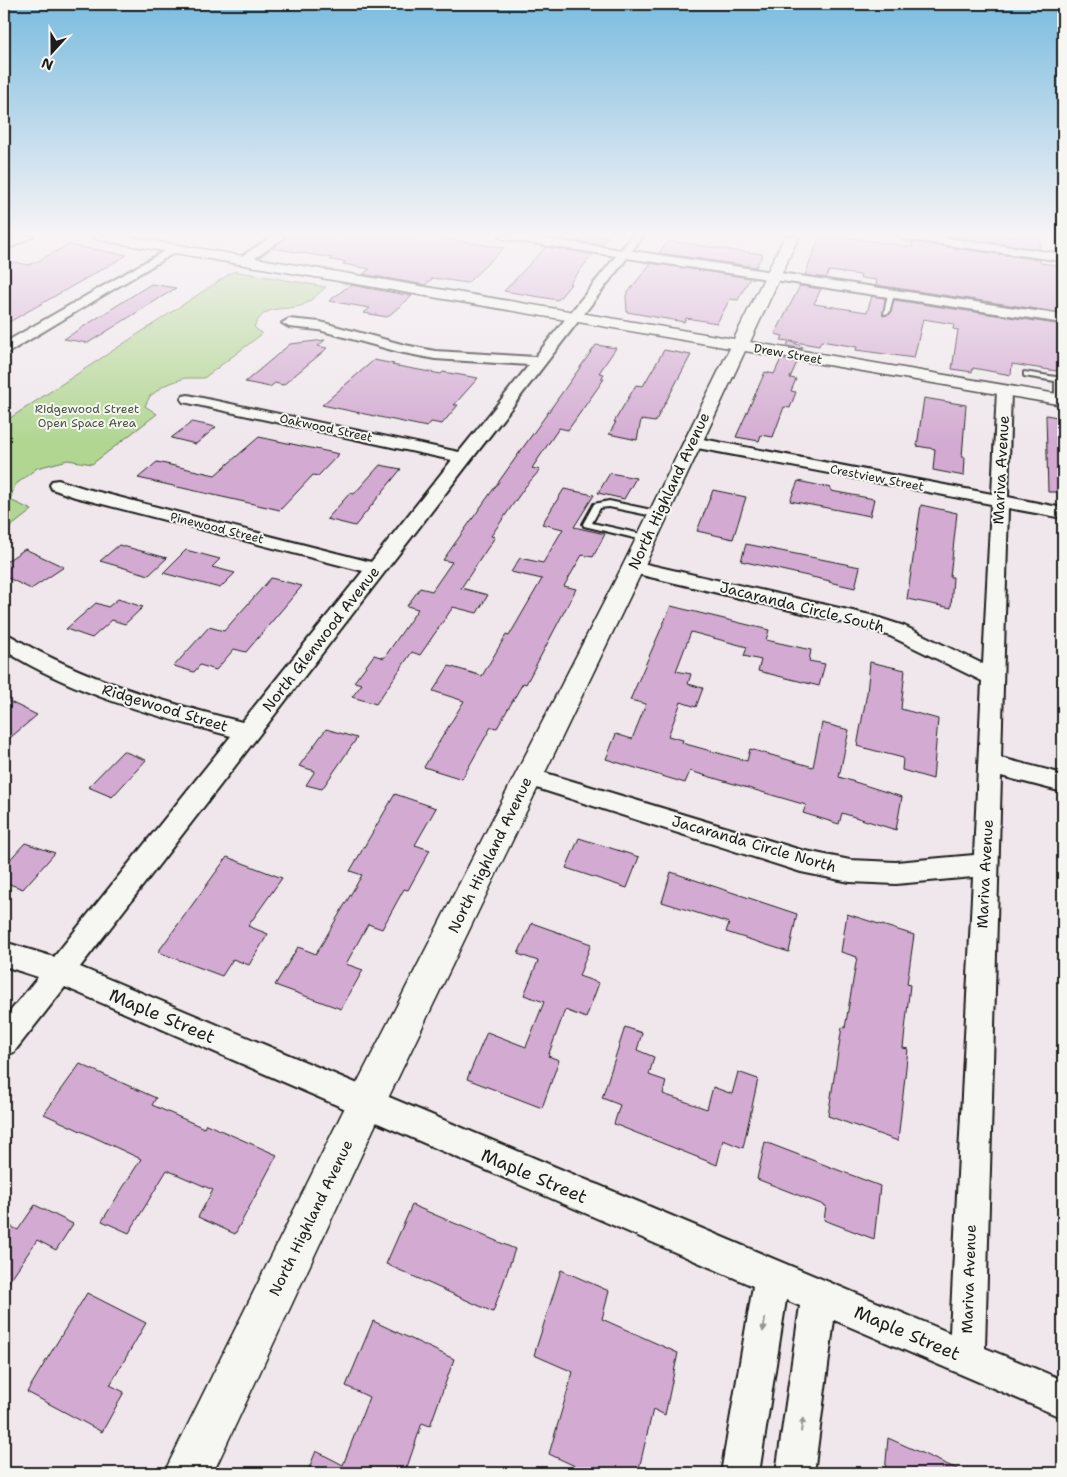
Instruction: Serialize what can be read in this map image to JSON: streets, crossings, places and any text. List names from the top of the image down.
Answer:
{
  "streets": {
    "street": [
      "Drew Street",
      "Oakwood Street",
      "Mariva Avenue",
      "Crestview Street",
      "North Highland Avenue",
      "Pinewood Street",
      "Jacaranda Circle South",
      "North Glenwood Avenue",
      "Ridgewood Street",
      "Jacaranda Circle North",
      "Maple Street"
    ]
  },
  "crossings": [
    ["Drew Street", "Mariva Avenue"],
    ["Drew Street", "North Highland Avenue"],
    ["Drew Street", "North Glenwood Avenue"],
    ["Oakwood Street", "North Glenwood Avenue"],
    ["Mariva Avenue", "Crestview Street"],
    ["Mariva Avenue", "Jacaranda Circle South"],
    ["Mariva Avenue", "Jacaranda Circle North"],
    ["Mariva Avenue", "Maple Street"],
    ["Crestview Street", "North Highland Avenue"],
    ["North Highland Avenue", "Jacaranda Circle South"],
    ["North Highland Avenue", "Jacaranda Circle North"],
    ["North Highland Avenue", "Maple Street"],
    ["Pinewood Street", "North Glenwood Avenue"],
    ["North Glenwood Avenue", "Ridgewood Street"],
    ["North Glenwood Avenue", "Maple Street"]
  ],
  "parks": ["Ridgewood Street Open Space Area"],
  "north": "bottom"
}
